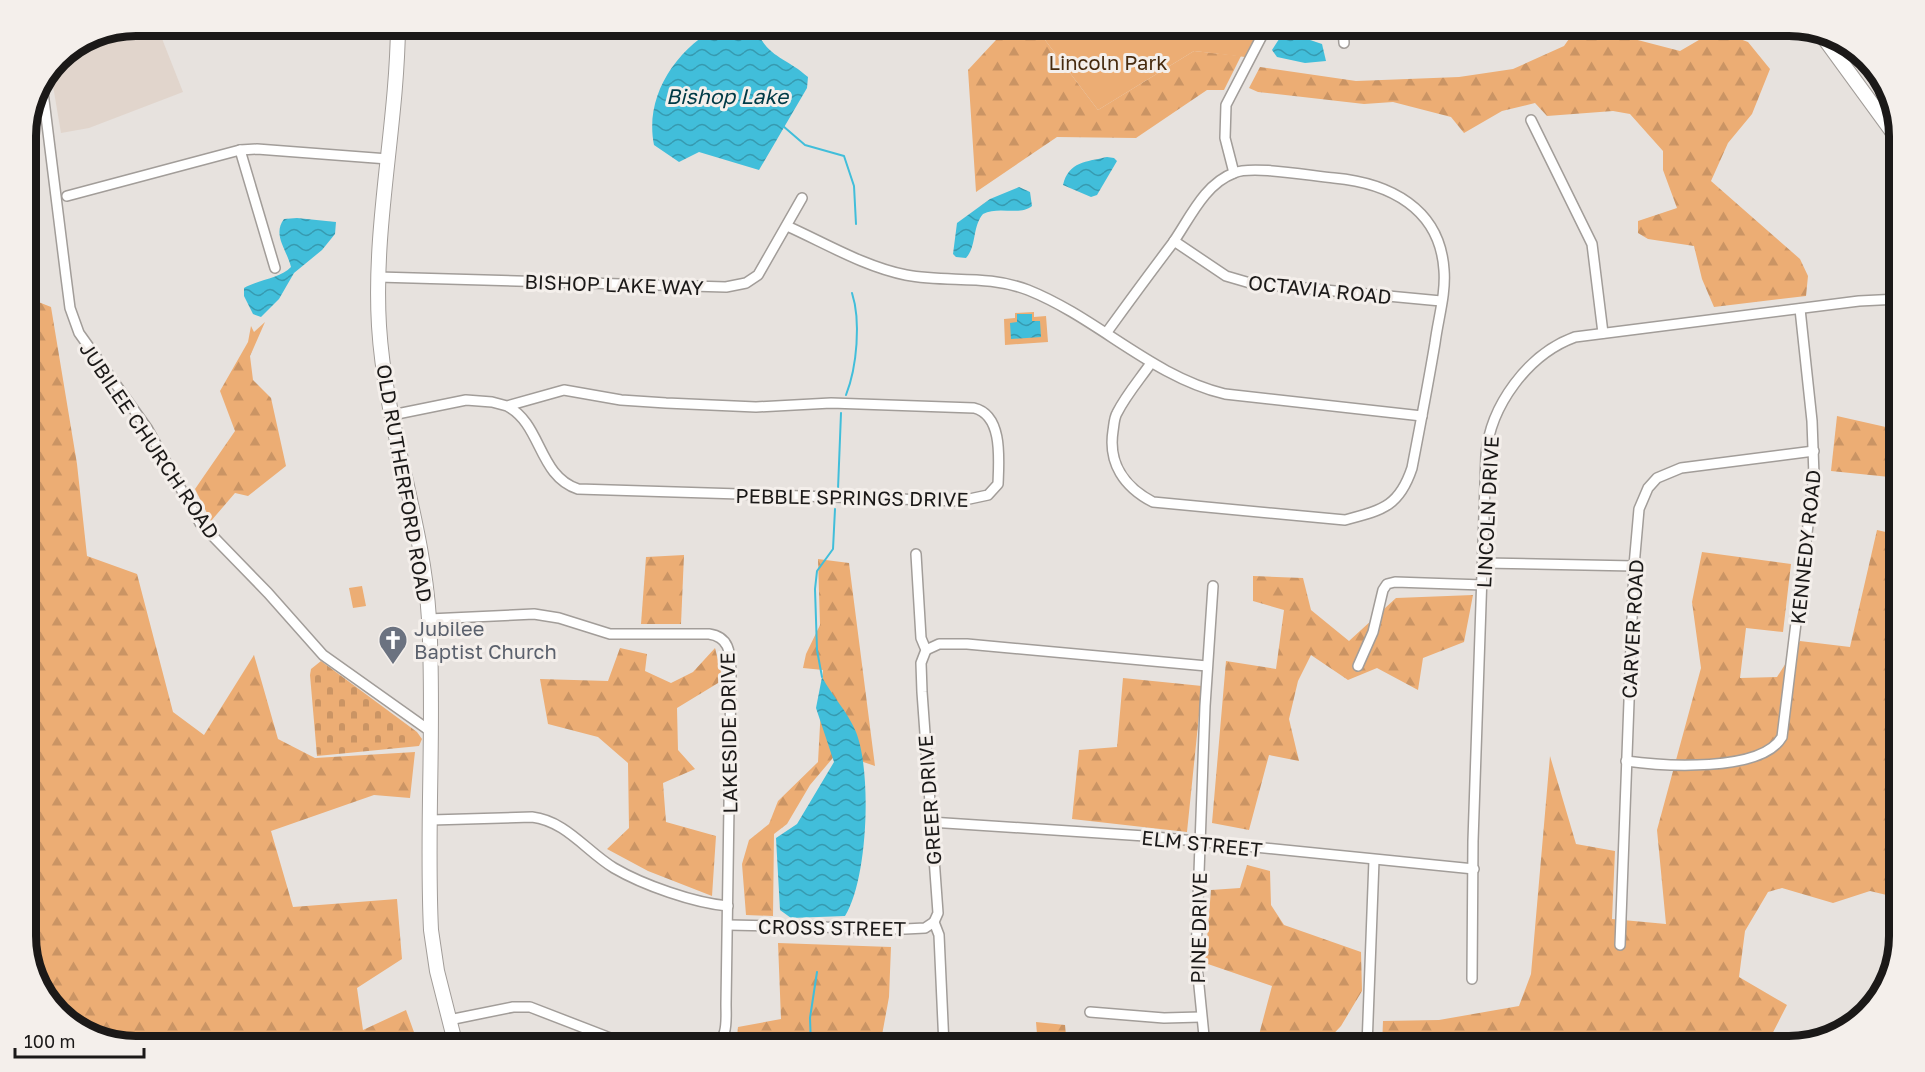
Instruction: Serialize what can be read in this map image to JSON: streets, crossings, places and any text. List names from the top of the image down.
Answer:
{
  "streets": {
    "street": [
      "BISHOP LAKE WAY",
      "OCTAVIA ROAD",
      "JUBILEE CHURCH ROAD",
      "OLD RUTHERFORD ROAD",
      "PEBBLE SPRINGS DRIVE",
      "LINCOLN DRIVE",
      "KENNEDY ROAD",
      "CARVER ROAD",
      "LAKESIDE DRIVE",
      "GREER DRIVE",
      "ELM STREET",
      "CROSS STREET",
      "PINE DRIVE"
    ]
  },
  "crossings": [
    ["BISHOP LAKE WAY", "OLD RUTHERFORD ROAD"],
    ["JUBILEE CHURCH ROAD", "OLD RUTHERFORD ROAD"],
    ["OLD RUTHERFORD ROAD", "PEBBLE SPRINGS DRIVE"],
    ["OLD RUTHERFORD ROAD", "LAKESIDE DRIVE"],
    ["LINCOLN DRIVE", "KENNEDY ROAD"],
    ["LINCOLN DRIVE", "ELM STREET"],
    ["KENNEDY ROAD", "CARVER ROAD"],
    ["LAKESIDE DRIVE", "CROSS STREET"],
    ["GREER DRIVE", "ELM STREET"],
    ["GREER DRIVE", "CROSS STREET"],
    ["ELM STREET", "PINE DRIVE"]
  ],
  "water": ["Bishop Lake"],
  "parks": ["Lincoln Park"],
  "places": {
    "church": ["Jubilee Baptist Church"]
  },
  "scale_bar": "100 m"
}
